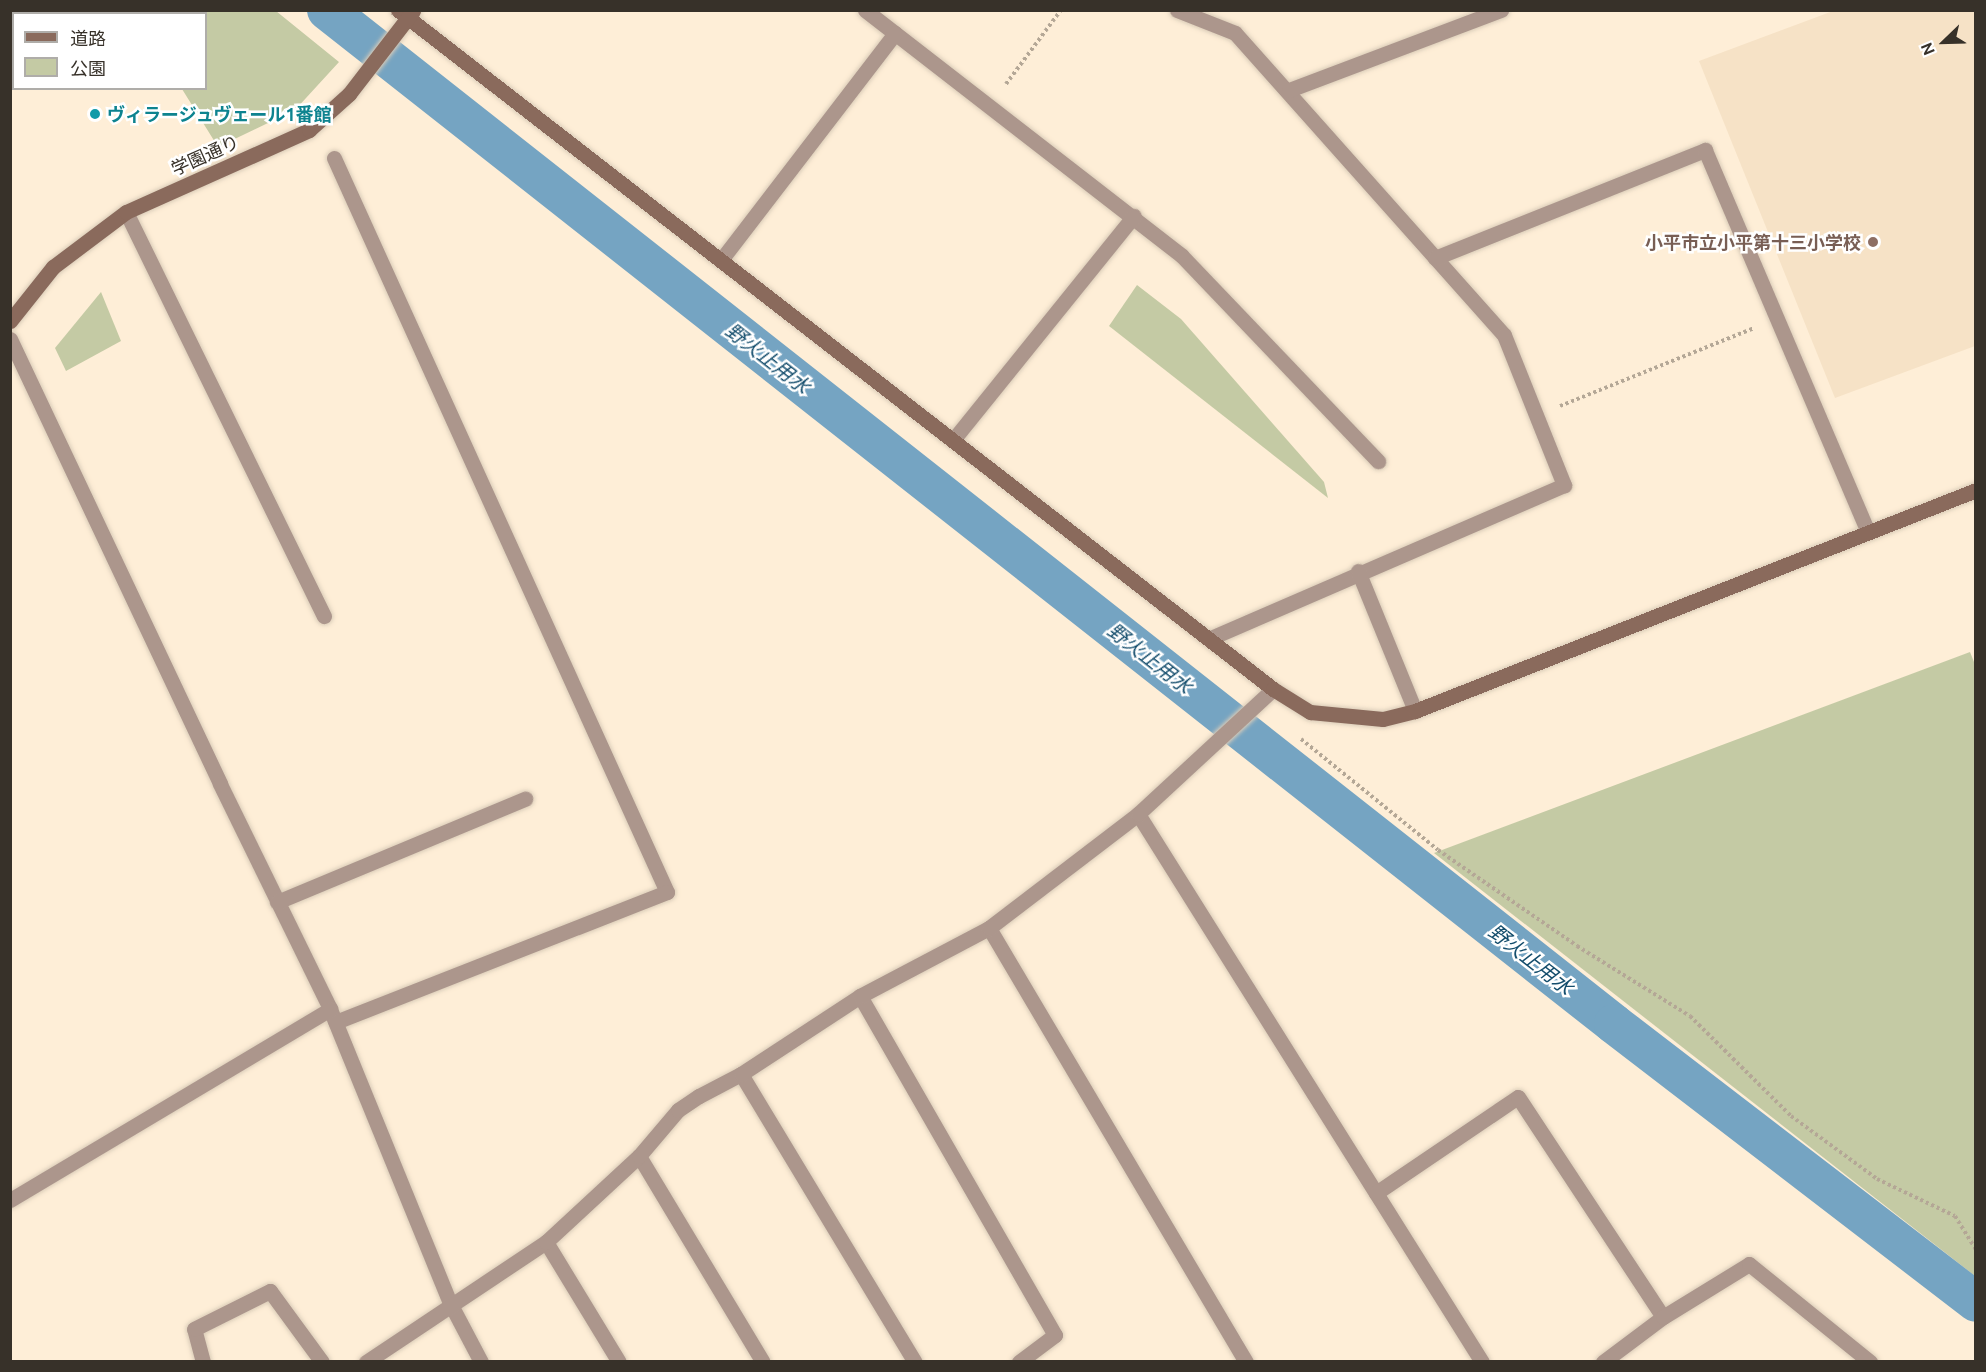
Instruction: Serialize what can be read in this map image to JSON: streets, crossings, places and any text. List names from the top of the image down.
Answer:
{
  "streets": {
    "street": ["学園通り"]
  },
  "water": ["野火止用水"],
  "places": ["ヴィラージュヴェール1番館", "小平市立小平第十三小学校"],
  "legend": ["道路", "公園"],
  "north": "bottom left"
}
